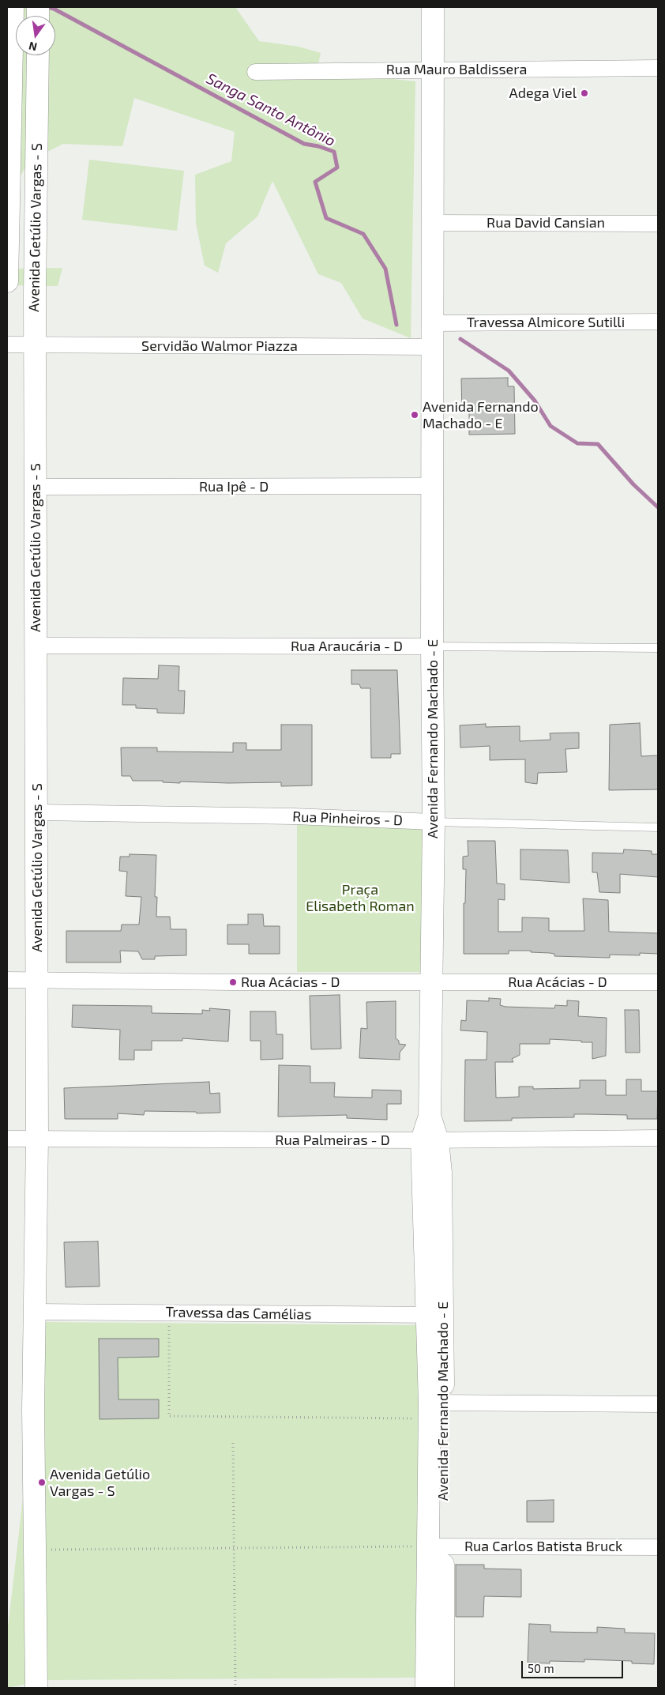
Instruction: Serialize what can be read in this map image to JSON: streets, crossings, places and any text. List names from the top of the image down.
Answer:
{
  "streets": {
    "street": [
      "Rua Mauro Baldissera",
      "Rua David Cansian",
      "Avenida Getúlio Vargas - S",
      "Travessa Almicore Sutilli",
      "Servidão Walmor Piazza",
      "Rua Ipê - D",
      "Rua Araucária - D",
      "Avenida Fernando Machado - E",
      "Rua Pinheiros - D",
      "Rua Acácias - D",
      "Rua Palmeiras - D",
      "Travessa das Camélias",
      "Rua Carlos Batista Bruck"
    ]
  },
  "crossings": [
    ["Rua Mauro Baldissera", "Avenida Fernando Machado - E"],
    ["Rua David Cansian", "Avenida Fernando Machado - E"],
    ["Avenida Getúlio Vargas - S", "Servidão Walmor Piazza"],
    ["Avenida Getúlio Vargas - S", "Rua Ipê - D"],
    ["Avenida Getúlio Vargas - S", "Rua Araucária - D"],
    ["Avenida Getúlio Vargas - S", "Rua Pinheiros - D"],
    ["Avenida Getúlio Vargas - S", "Rua Acácias - D"],
    ["Avenida Getúlio Vargas - S", "Rua Palmeiras - D"],
    ["Avenida Getúlio Vargas - S", "Travessa das Camélias"],
    ["Travessa Almicore Sutilli", "Avenida Fernando Machado - E"],
    ["Servidão Walmor Piazza", "Avenida Fernando Machado - E"],
    ["Rua Ipê - D", "Avenida Fernando Machado - E"],
    ["Rua Araucária - D", "Avenida Fernando Machado - E"],
    ["Avenida Fernando Machado - E", "Rua Pinheiros - D"],
    ["Avenida Fernando Machado - E", "Rua Acácias - D"],
    ["Avenida Fernando Machado - E", "Rua Palmeiras - D"],
    ["Avenida Fernando Machado - E", "Travessa das Camélias"],
    ["Avenida Fernando Machado - E", "Rua Carlos Batista Bruck"]
  ],
  "water": ["Sanga Santo Antônio"],
  "parks": ["Praça Elisabeth Roman"],
  "places": [
    "Adega Viel",
    "Avenida Fernando Machado - E",
    "Rua Acácias - D",
    "Avenida Getúlio Vargas - S"
  ],
  "scale_bar": "50 m",
  "north": "bottom"
}
